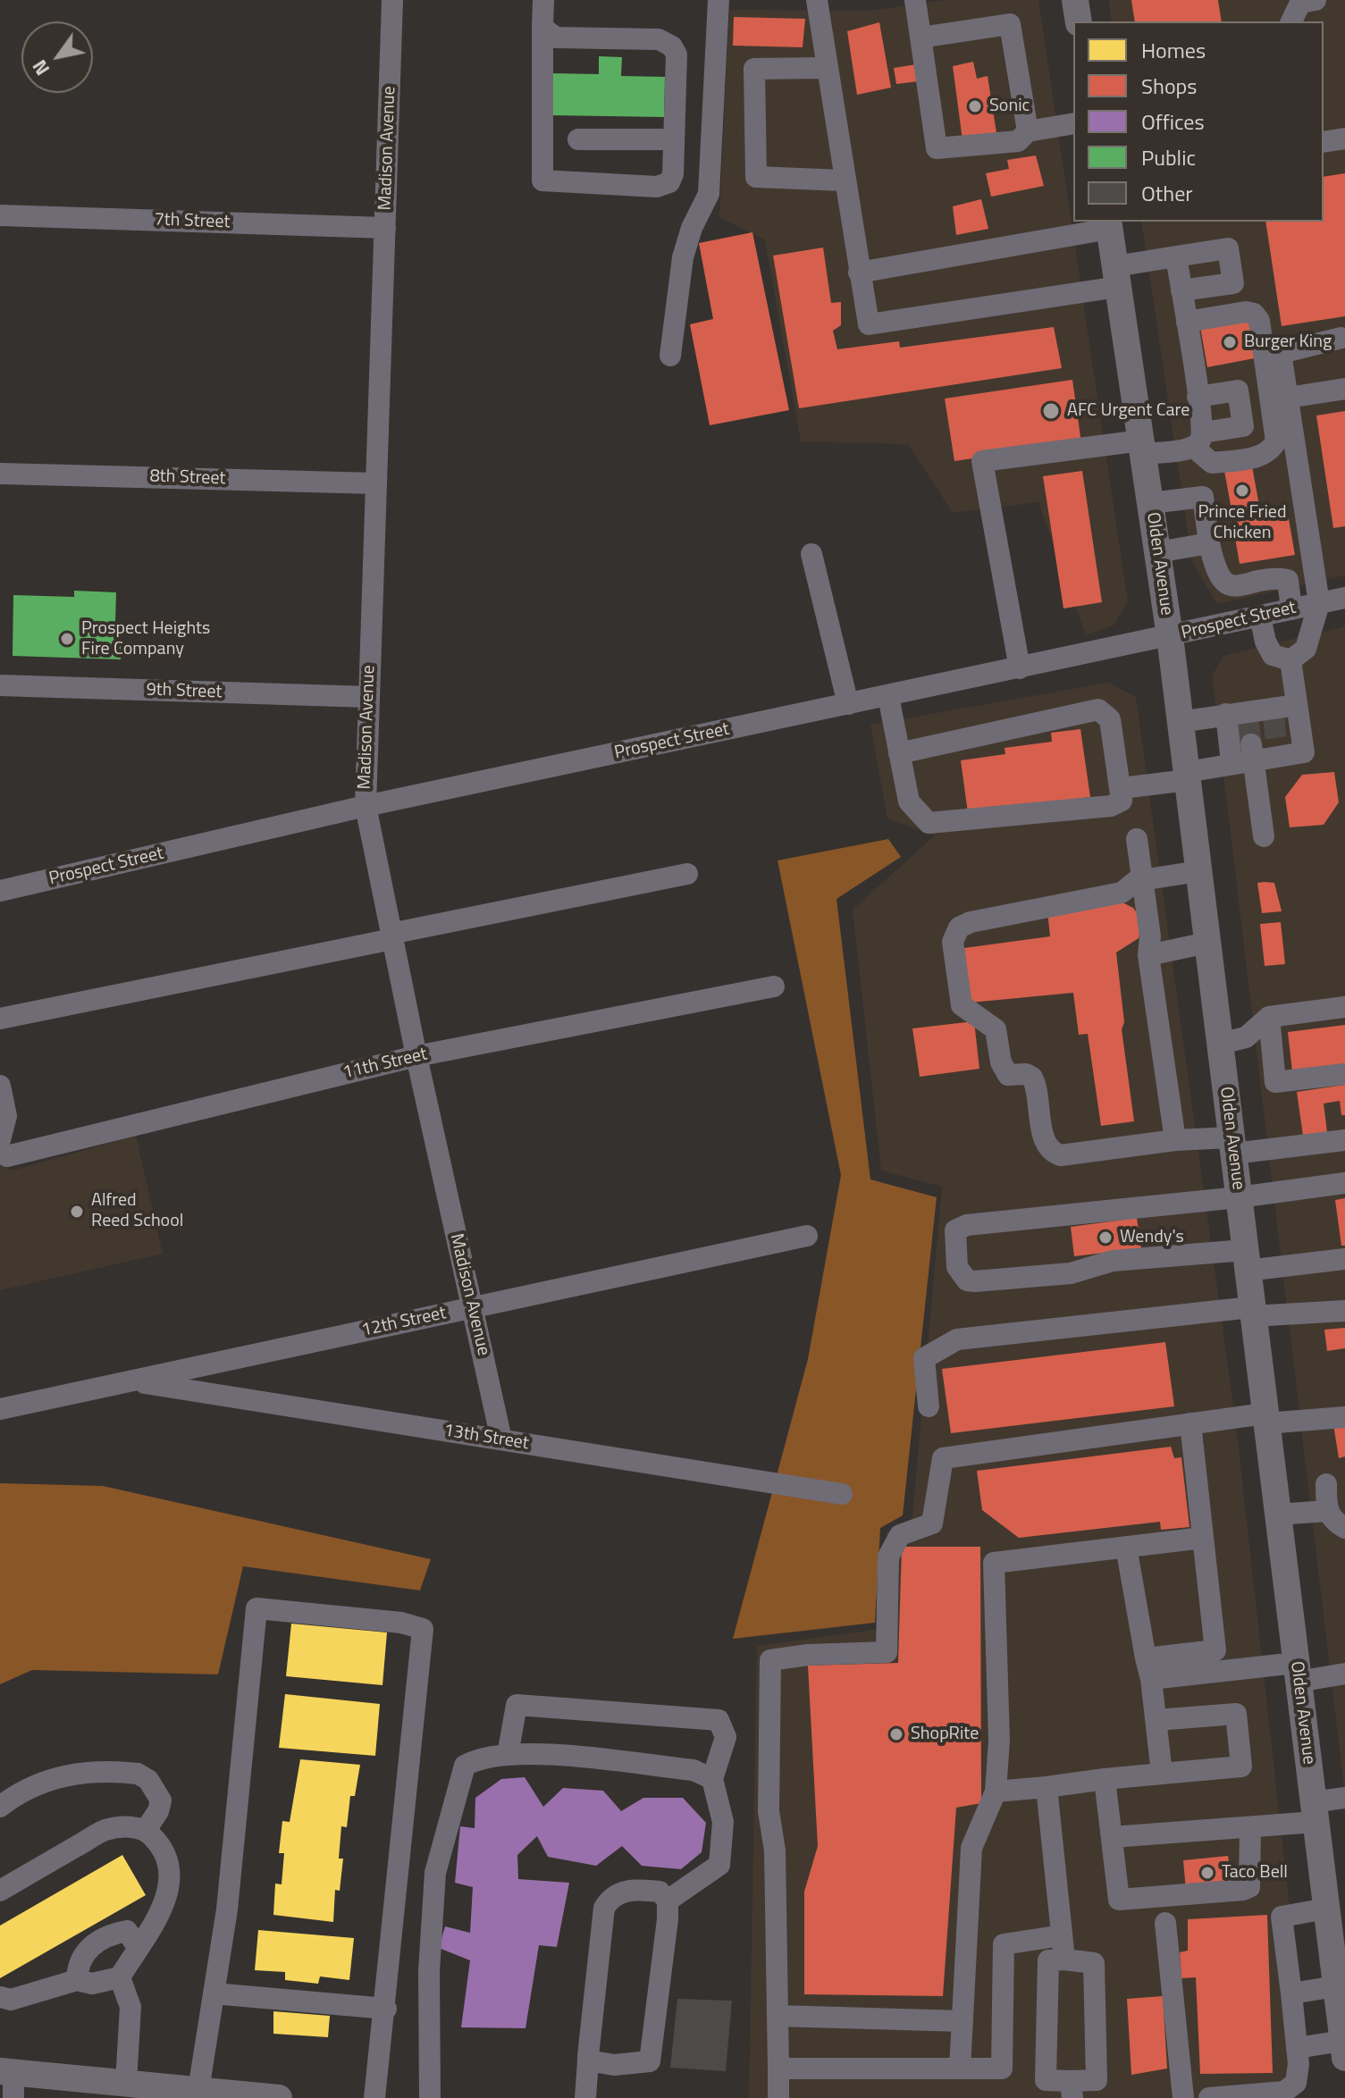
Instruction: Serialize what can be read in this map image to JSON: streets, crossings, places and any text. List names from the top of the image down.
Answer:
{
  "streets": {
    "main road": ["Olden Avenue"],
    "street": [
      "Madison Avenue",
      "7th Street",
      "8th Street",
      "Prospect Street",
      "9th Street",
      "11th Street",
      "12th Street",
      "13th Street"
    ]
  },
  "crossings": [
    ["Madison Avenue", "7th Street"],
    ["Madison Avenue", "8th Street"],
    ["Madison Avenue", "Prospect Street"],
    ["Madison Avenue", "9th Street"],
    ["Madison Avenue", "11th Street"],
    ["Madison Avenue", "12th Street"],
    ["Madison Avenue", "13th Street"],
    ["Olden Avenue", "Prospect Street"],
    ["12th Street", "13th Street"]
  ],
  "places": [
    "Sonic",
    "Burger King",
    "AFC Urgent Care",
    "Prince Fried Chicken",
    "Prospect Heights Fire Company",
    "Alfred Reed School",
    "Wendy's",
    "ShopRite",
    "Taco Bell"
  ],
  "legend": [
    "Homes",
    "Shops",
    "Offices",
    "Public",
    "Other"
  ],
  "north": "bottom left"
}
